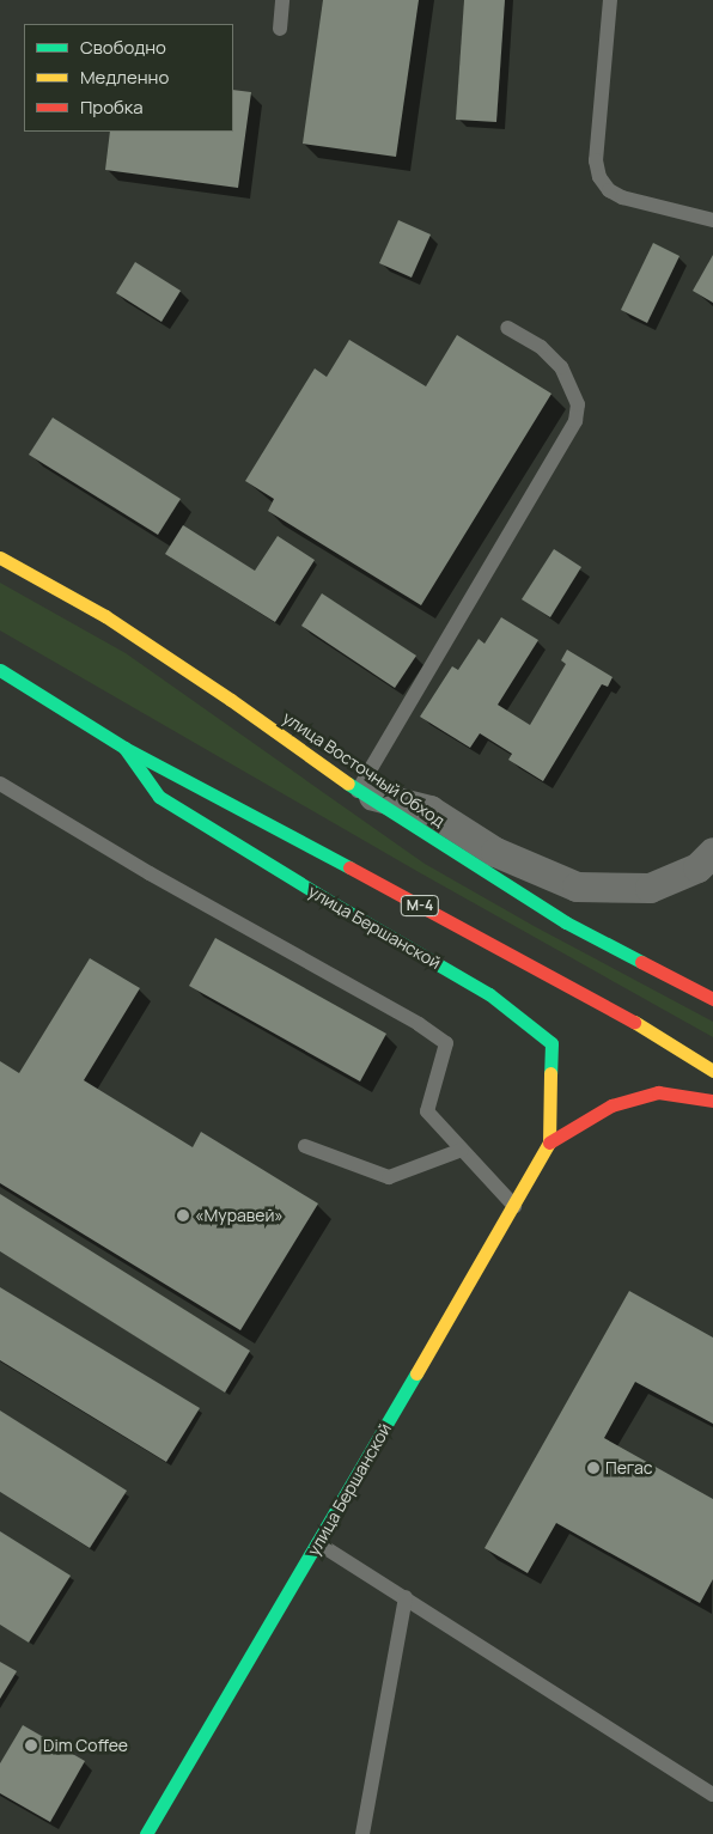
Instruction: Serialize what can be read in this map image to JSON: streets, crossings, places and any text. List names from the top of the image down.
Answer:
{
  "streets": {
    "main road": ["улица Восточный Обход", "М-4", "улица Бершанской"]
  },
  "crossings": [
    ["М-4", "улица Бершанской"]
  ],
  "places": ["«Муравей»", "Пегас", "Dim Coffee"],
  "legend": ["Свободно", "Медленно", "Пробка"]
}
